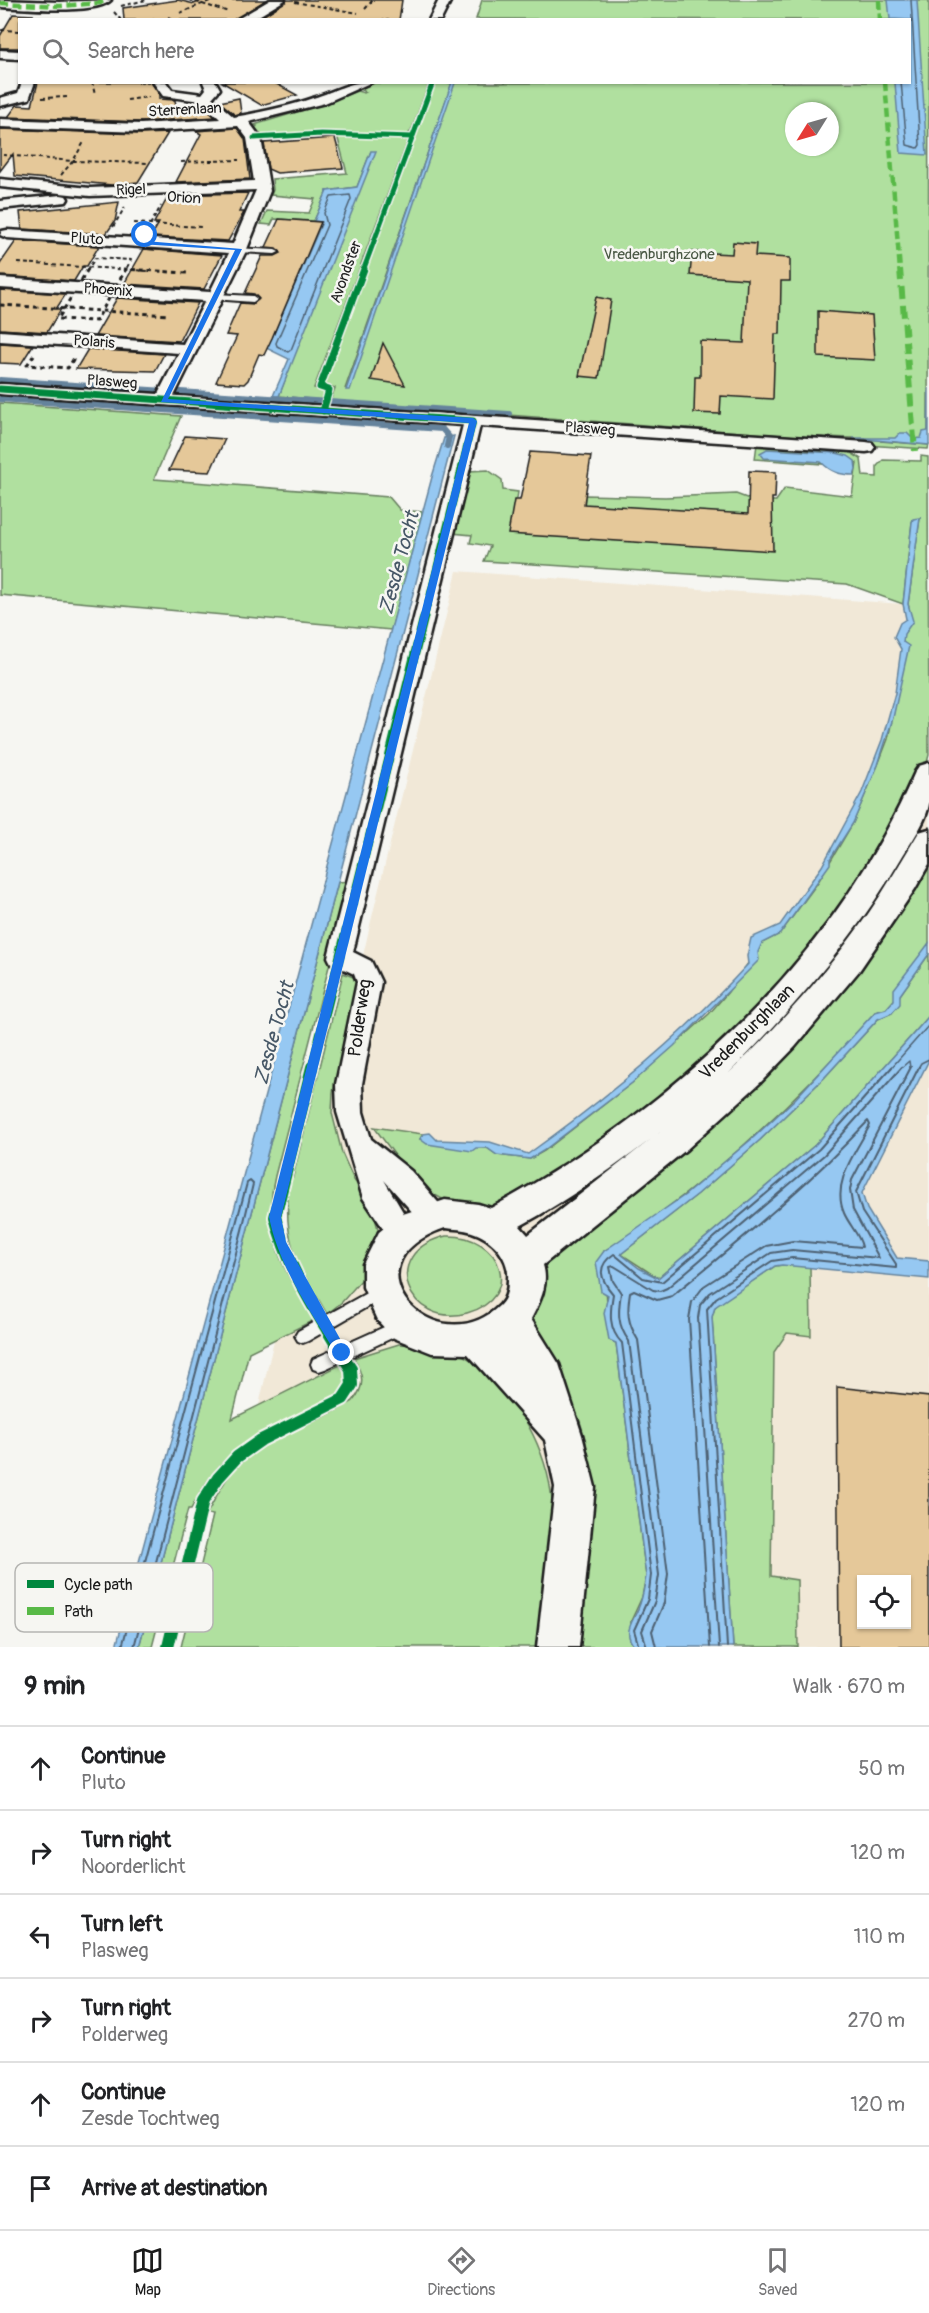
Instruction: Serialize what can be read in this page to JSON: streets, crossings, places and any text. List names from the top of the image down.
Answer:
{
  "streets": {
    "street": [
      "Sterrenlaan",
      "Rigel",
      "Orion",
      "Pluto",
      "Phoenix",
      "Polaris",
      "Plasweg",
      "Polderweg",
      "Vredenburghlaan"
    ],
    "cycle path": ["Avondster"]
  },
  "crossings": [
    ["Plasweg", "Polderweg"],
    ["Polderweg", "Vredenburghlaan"]
  ],
  "water": ["Zesde Tocht"],
  "parks": ["Vredenburghzone"],
  "legend": ["Cycle path", "Path"],
  "north": "bottom left",
  "page": {
    "search": "Search here",
    "heading": ["9 min", "Walk · 670 m"],
    "list": [
      ["Continue", "Pluto", "50 m"],
      ["Turn right", "Noorderlicht", "120 m"],
      ["Turn left", "Plasweg", "110 m"],
      ["Turn right", "Polderweg", "270 m"],
      ["Continue", "Zesde Tochtweg", "120 m"],
      "Arrive at destination"
    ],
    "nav": ["Map", "Directions", "Saved"]
  }
}
